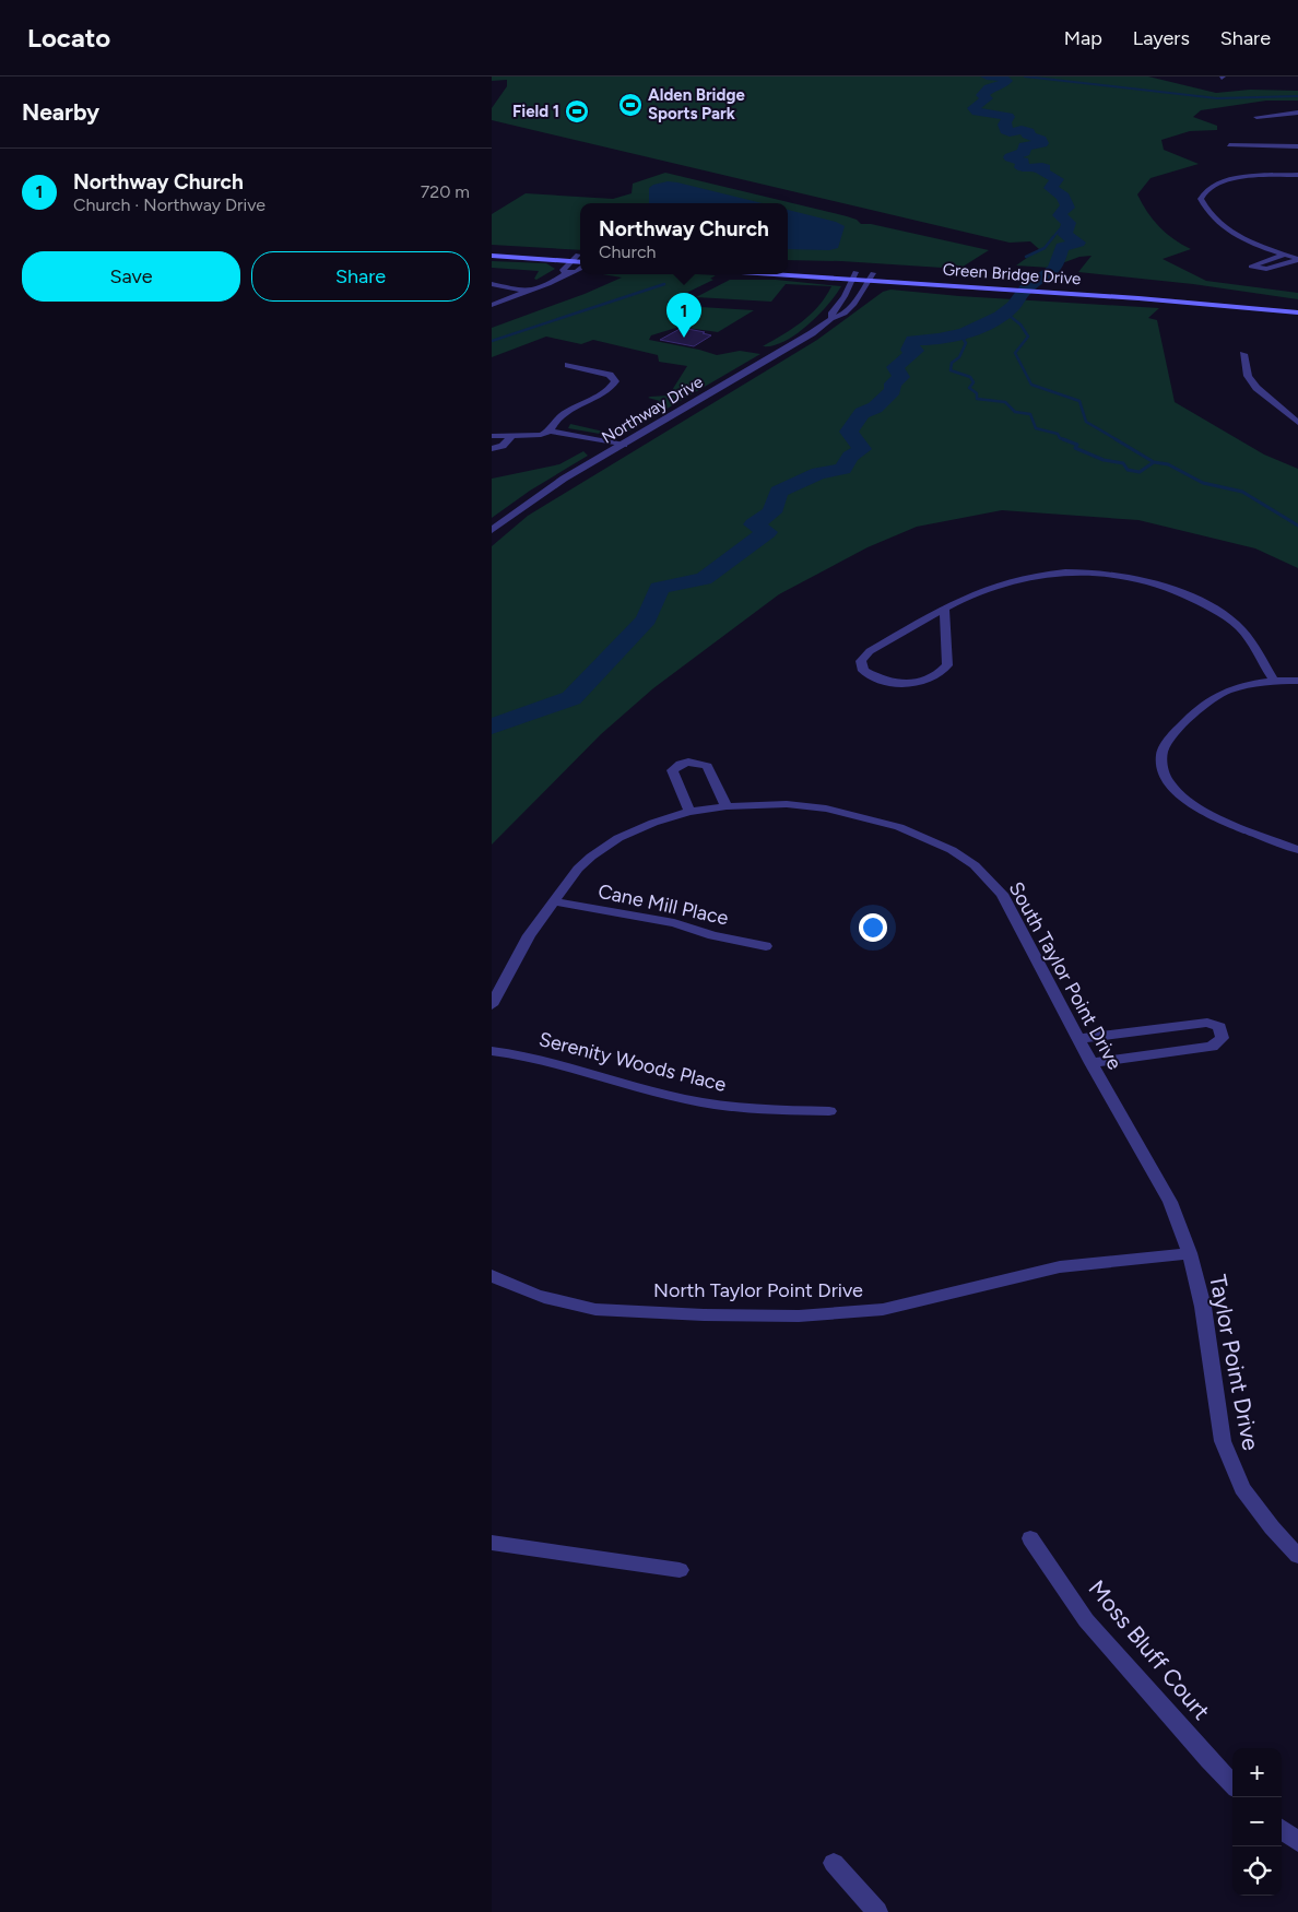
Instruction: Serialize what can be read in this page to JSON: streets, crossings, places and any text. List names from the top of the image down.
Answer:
{
  "streets": {
    "main road": ["Green Bridge Drive"],
    "street": [
      "Northway Drive",
      "Cane Mill Place",
      "South Taylor Point Drive",
      "Serenity Woods Place",
      "North Taylor Point Drive",
      "Taylor Point Drive",
      "Moss Bluff Court"
    ]
  },
  "crossings": [
    ["Green Bridge Drive", "Northway Drive"],
    ["Cane Mill Place", "South Taylor Point Drive"],
    ["South Taylor Point Drive", "North Taylor Point Drive"],
    ["South Taylor Point Drive", "Taylor Point Drive"],
    ["North Taylor Point Drive", "Taylor Point Drive"]
  ],
  "places": {
    "sports": ["Alden Bridge Sports Park", "Field 1"]
  },
  "page": {
    "header": "Locato",
    "nav": ["Map", "Layers", "Share"],
    "heading": "Nearby",
    "list": [
      {
        "mark": "1",
        "name": "Northway Church",
        "note": "Church · Northway Drive",
        "value": "720 m"
      }
    ],
    "popup": ["Northway Church", "Church"],
    "buttons": ["Save", "Share"],
    "pins": "1",
    "map_buttons": ["+", "−"]
  }
}
